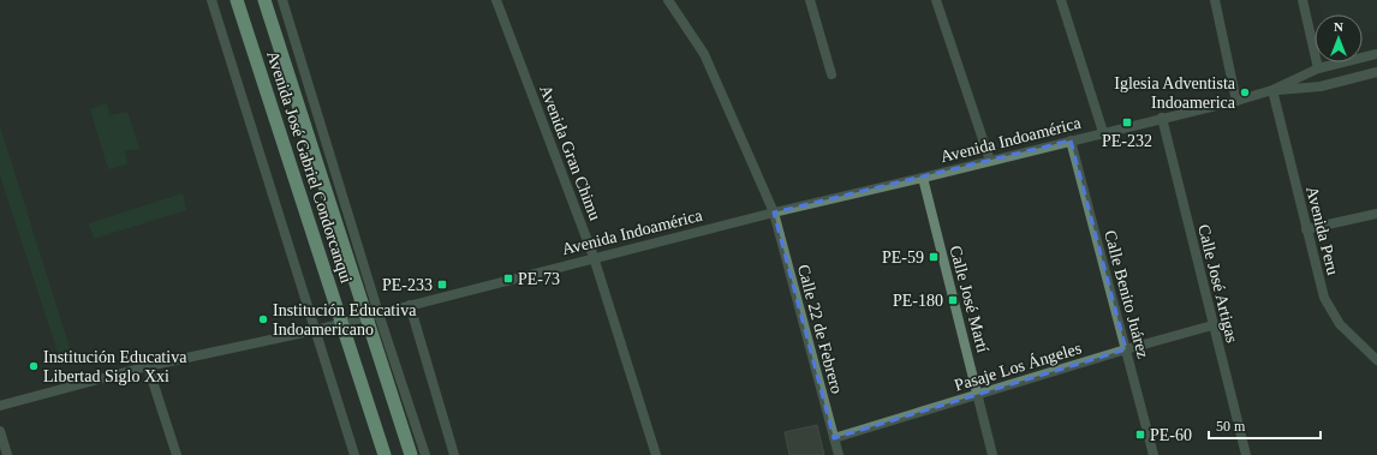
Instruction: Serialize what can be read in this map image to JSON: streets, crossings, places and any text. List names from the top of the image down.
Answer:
{
  "streets": {
    "highway": ["Avenida José Gabriel Condorcanqui"],
    "street": [
      "Avenida Indoamérica",
      "Avenida Gran Chimu",
      "Avenida Peru",
      "Calle José Artigas",
      "Calle Benito Juárez",
      "Calle José Martí",
      "Calle 22 de Febrero",
      "Pasaje Los Ángeles"
    ]
  },
  "crossings": [
    ["Avenida Indoamérica", "Avenida Gran Chimu"],
    ["Avenida Indoamérica", "Avenida José Gabriel Condorcanqui"],
    ["Avenida Indoamérica", "Avenida Peru"],
    ["Avenida Indoamérica", "Calle José Artigas"],
    ["Avenida Indoamérica", "Calle Benito Juárez"],
    ["Avenida Indoamérica", "Calle José Martí"],
    ["Avenida Indoamérica", "Calle 22 de Febrero"],
    ["Calle José Artigas", "Pasaje Los Ángeles"],
    ["Calle Benito Juárez", "Pasaje Los Ángeles"],
    ["Calle José Martí", "Pasaje Los Ángeles"],
    ["Calle 22 de Febrero", "Pasaje Los Ángeles"]
  ],
  "places": {
    "other": ["Iglesia Adventista Indoamerica", "Institución Educativa Indoamericano", "Institución Educativa Libertad Siglo Xxi"],
    "transit": [
      "PE-232",
      "PE-59",
      "PE-73",
      "PE-233",
      "PE-180",
      "PE-60"
    ]
  },
  "scale_bar": "50 m",
  "north": "top"
}
